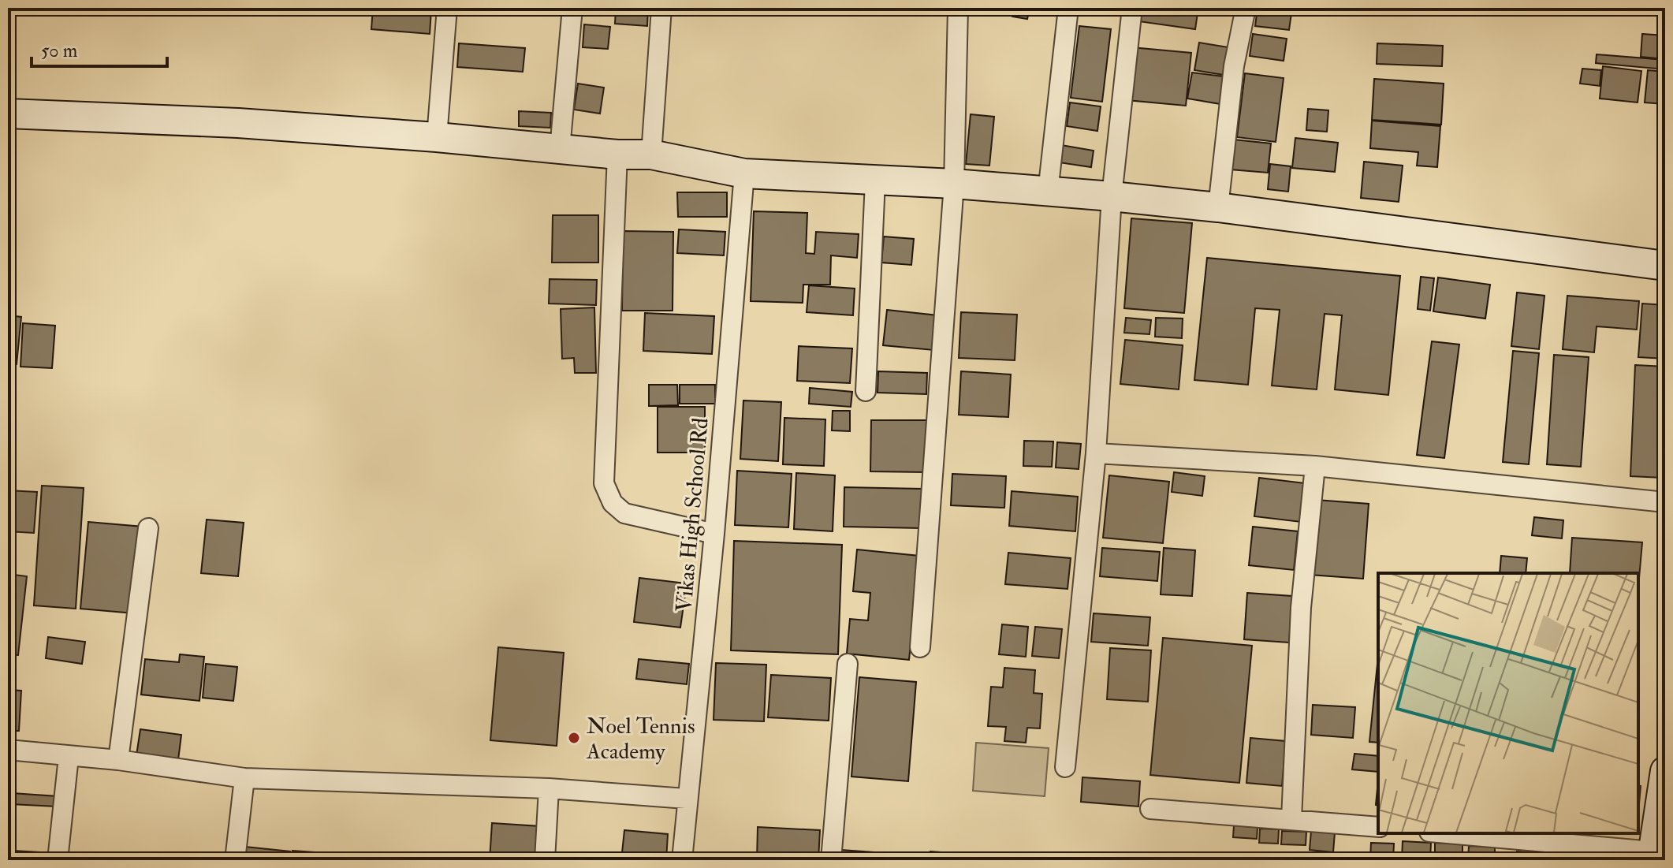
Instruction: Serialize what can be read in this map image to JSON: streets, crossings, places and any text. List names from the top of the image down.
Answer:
{
  "streets": {
    "street": ["Vikas High School Rd"]
  },
  "places": ["Noel Tennis Academy"],
  "scale_bar": "50 m"
}
